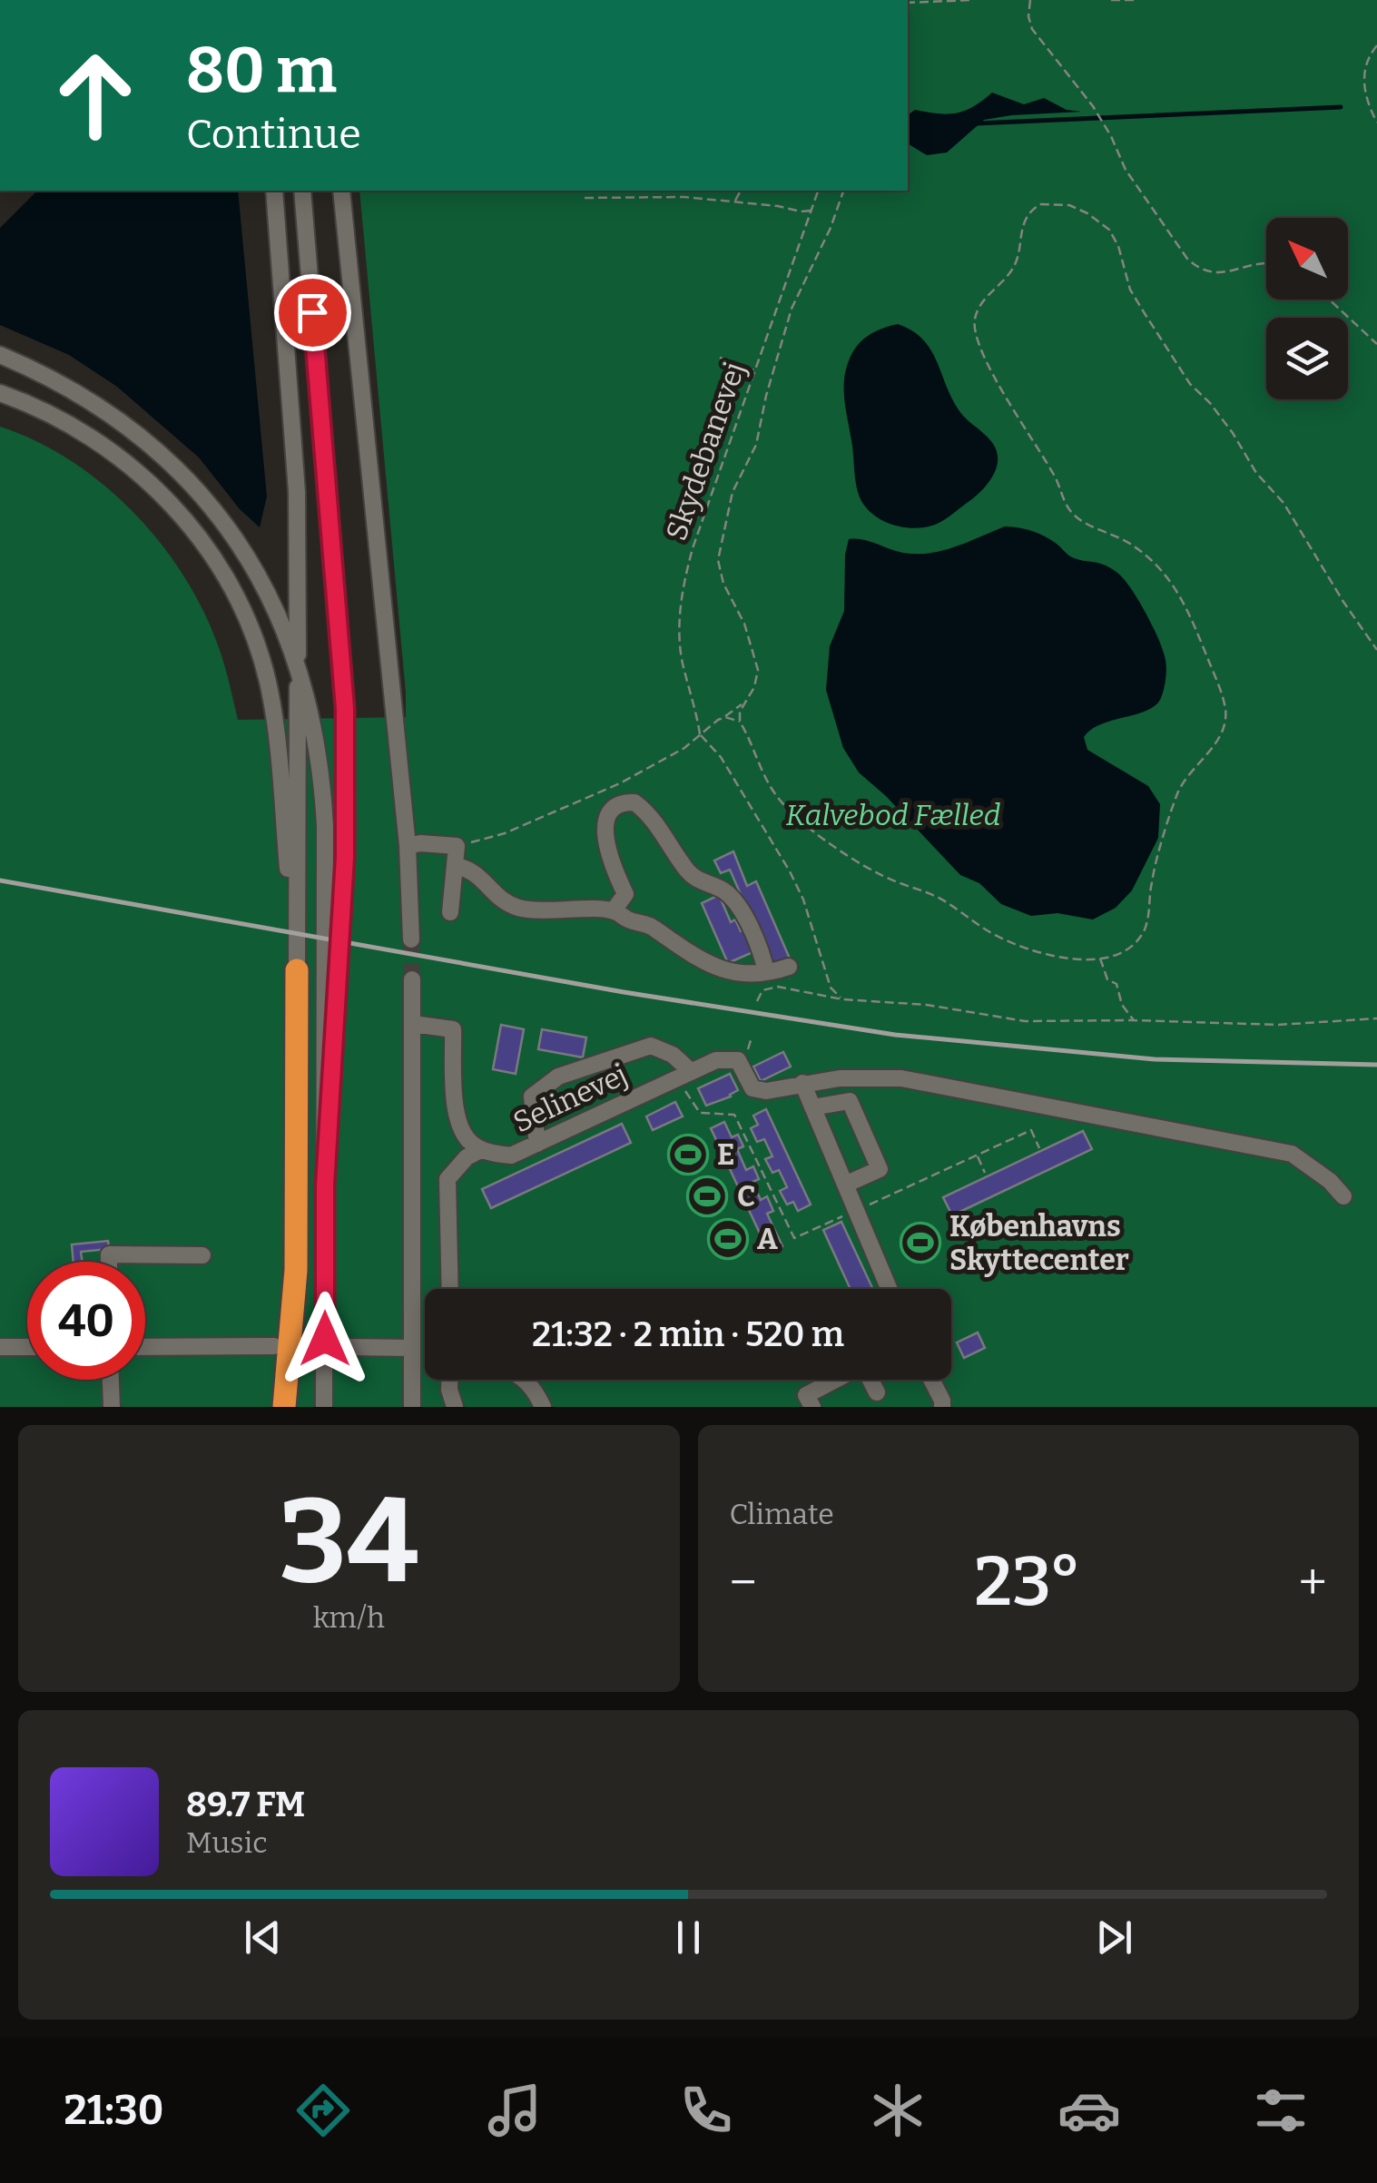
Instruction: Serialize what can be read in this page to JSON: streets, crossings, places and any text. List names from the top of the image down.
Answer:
{
  "streets": {
    "street": ["Selinevej"],
    "path": ["Skydebanevej"]
  },
  "parks": ["Kalvebod Fælled"],
  "places": {
    "sports": [
      "E",
      "C",
      "A",
      "Københavns Skyttecenter"
    ]
  },
  "north": "top left",
  "page": {
    "turn": ["80 m", "Continue"],
    "limit": "40",
    "trip": "21:32 · 2 min · 520 m",
    "tile": [
      ["34", "km/h"],
      "Climate"
    ],
    "heat": ["−", "23°", "+"],
    "song": ["89.7 FM", "Music"],
    "tabs": "21:30"
  }
}
